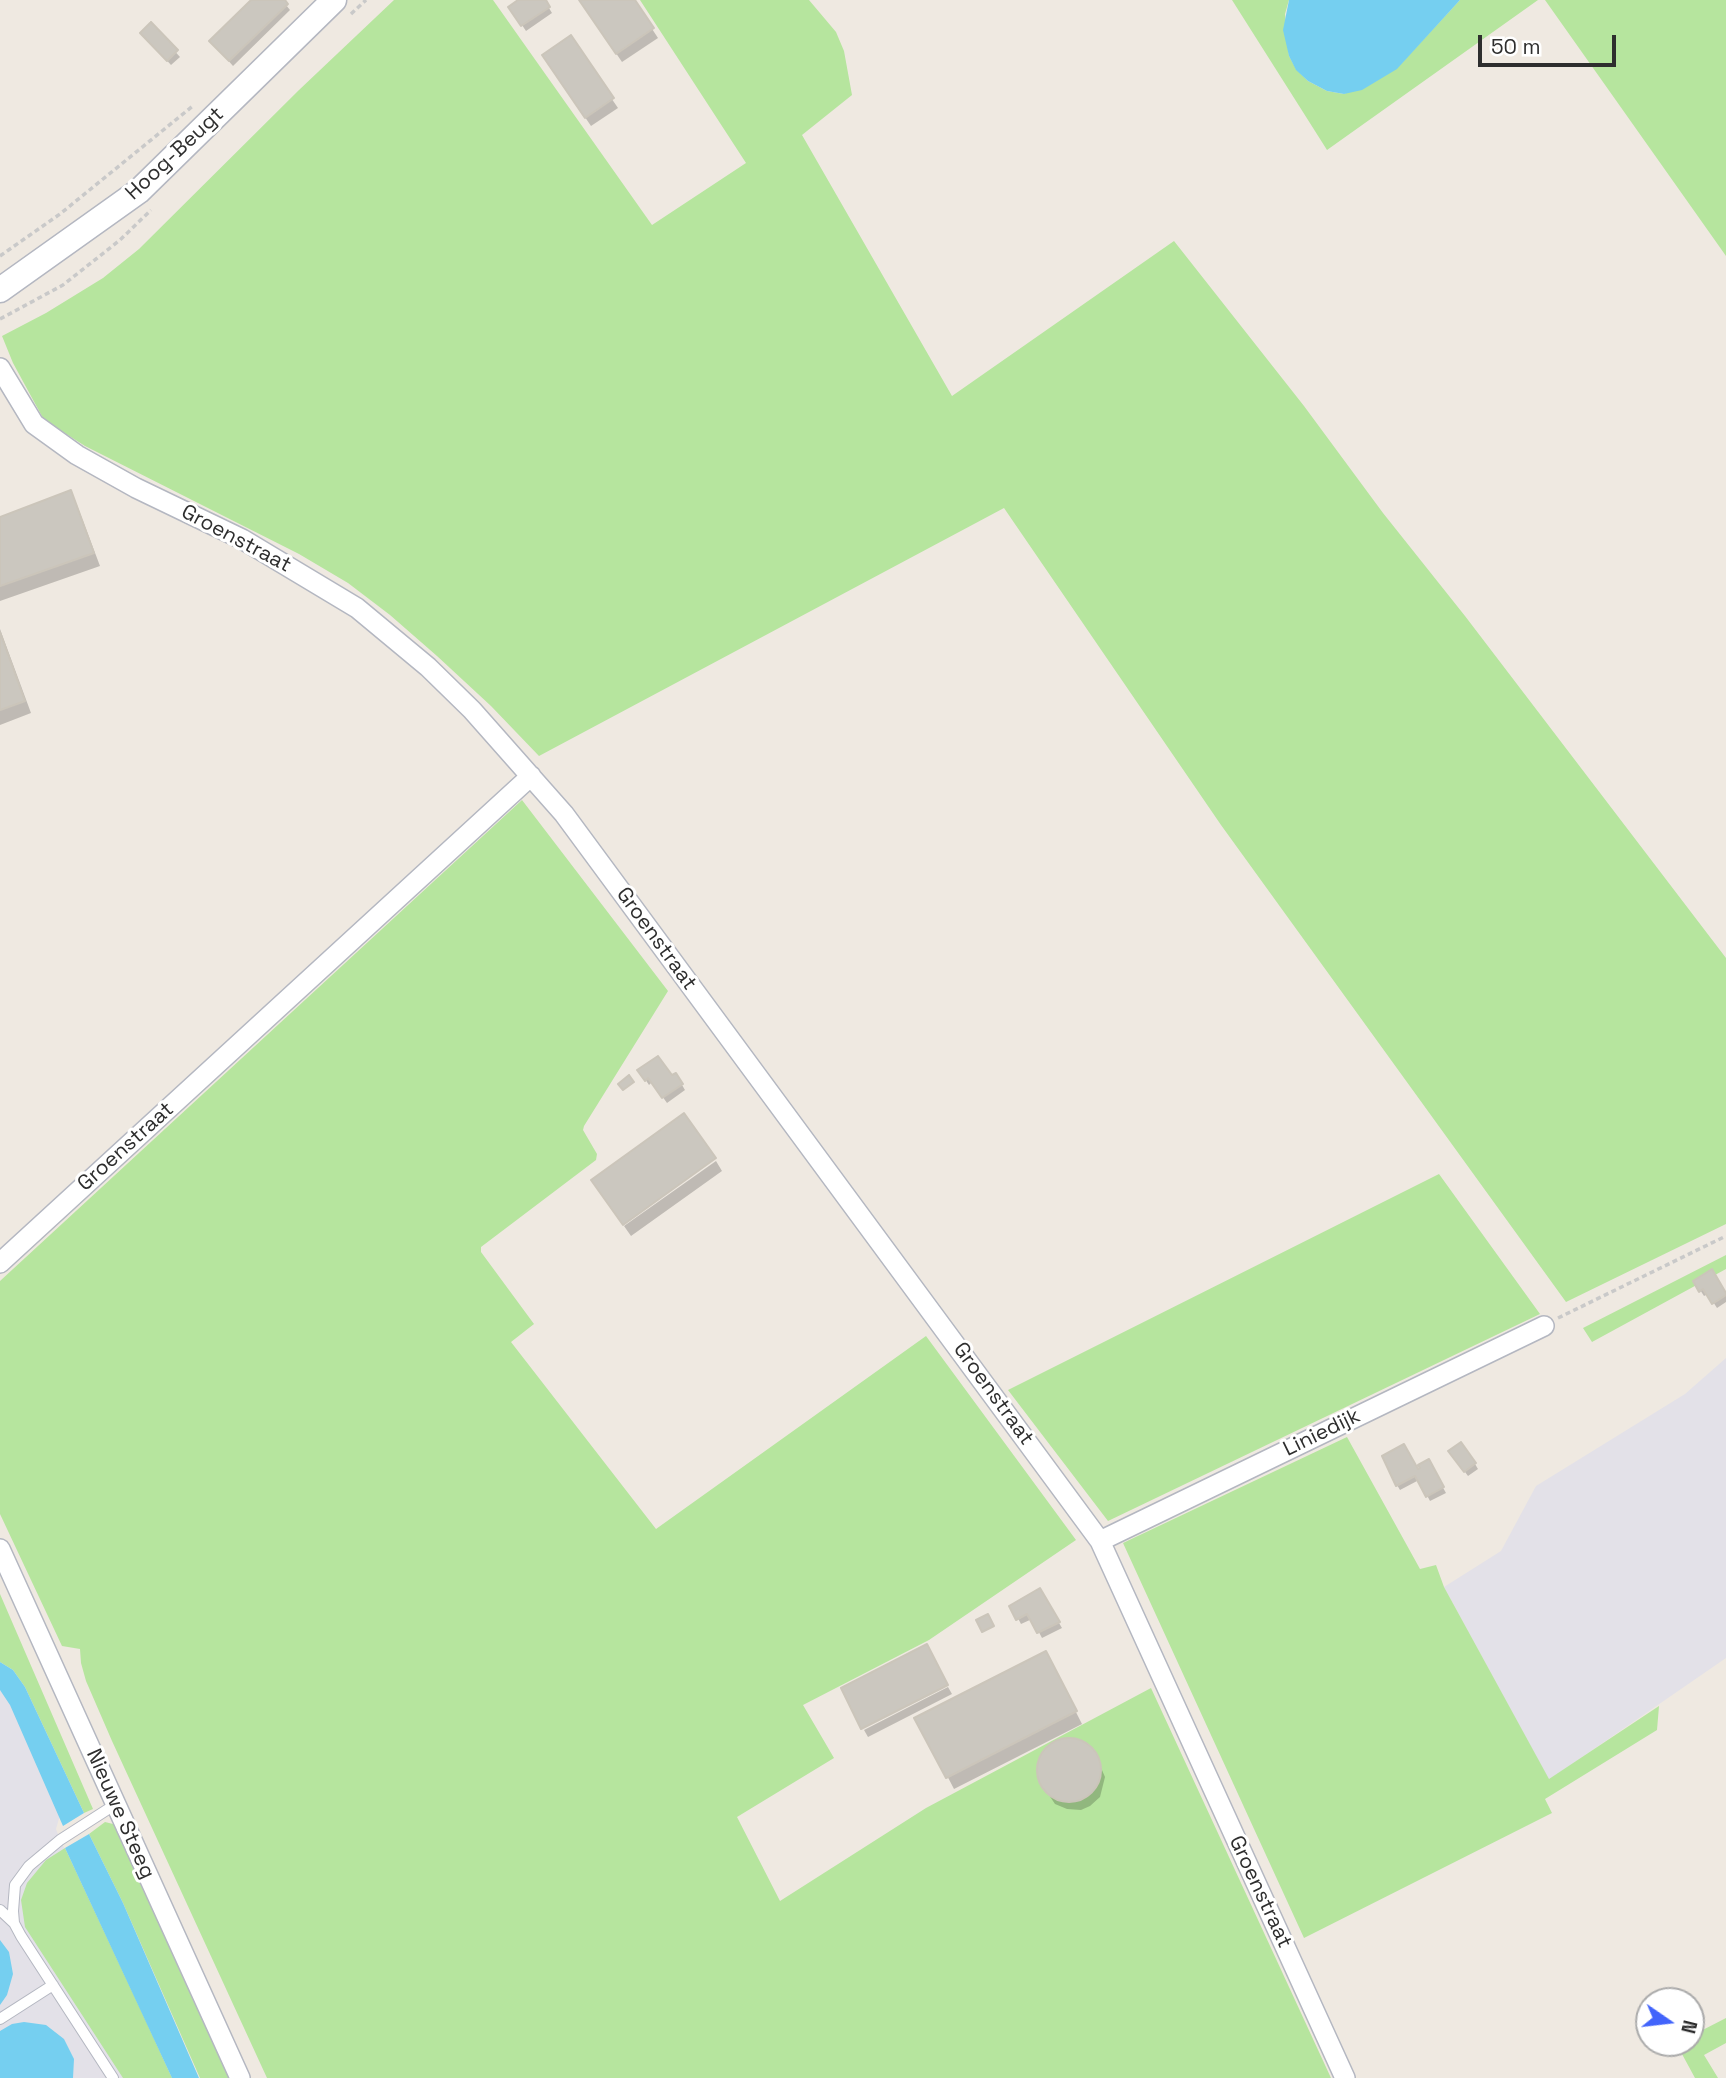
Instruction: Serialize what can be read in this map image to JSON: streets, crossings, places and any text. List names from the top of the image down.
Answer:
{
  "streets": {
    "street": [
      "Hoog-Beugt",
      "Groenstraat",
      "Liniedijk",
      "Nieuwe Steeg"
    ]
  },
  "crossings": [
    ["Groenstraat", "Liniedijk"]
  ],
  "scale_bar": "50 m",
  "north": "right"
}
